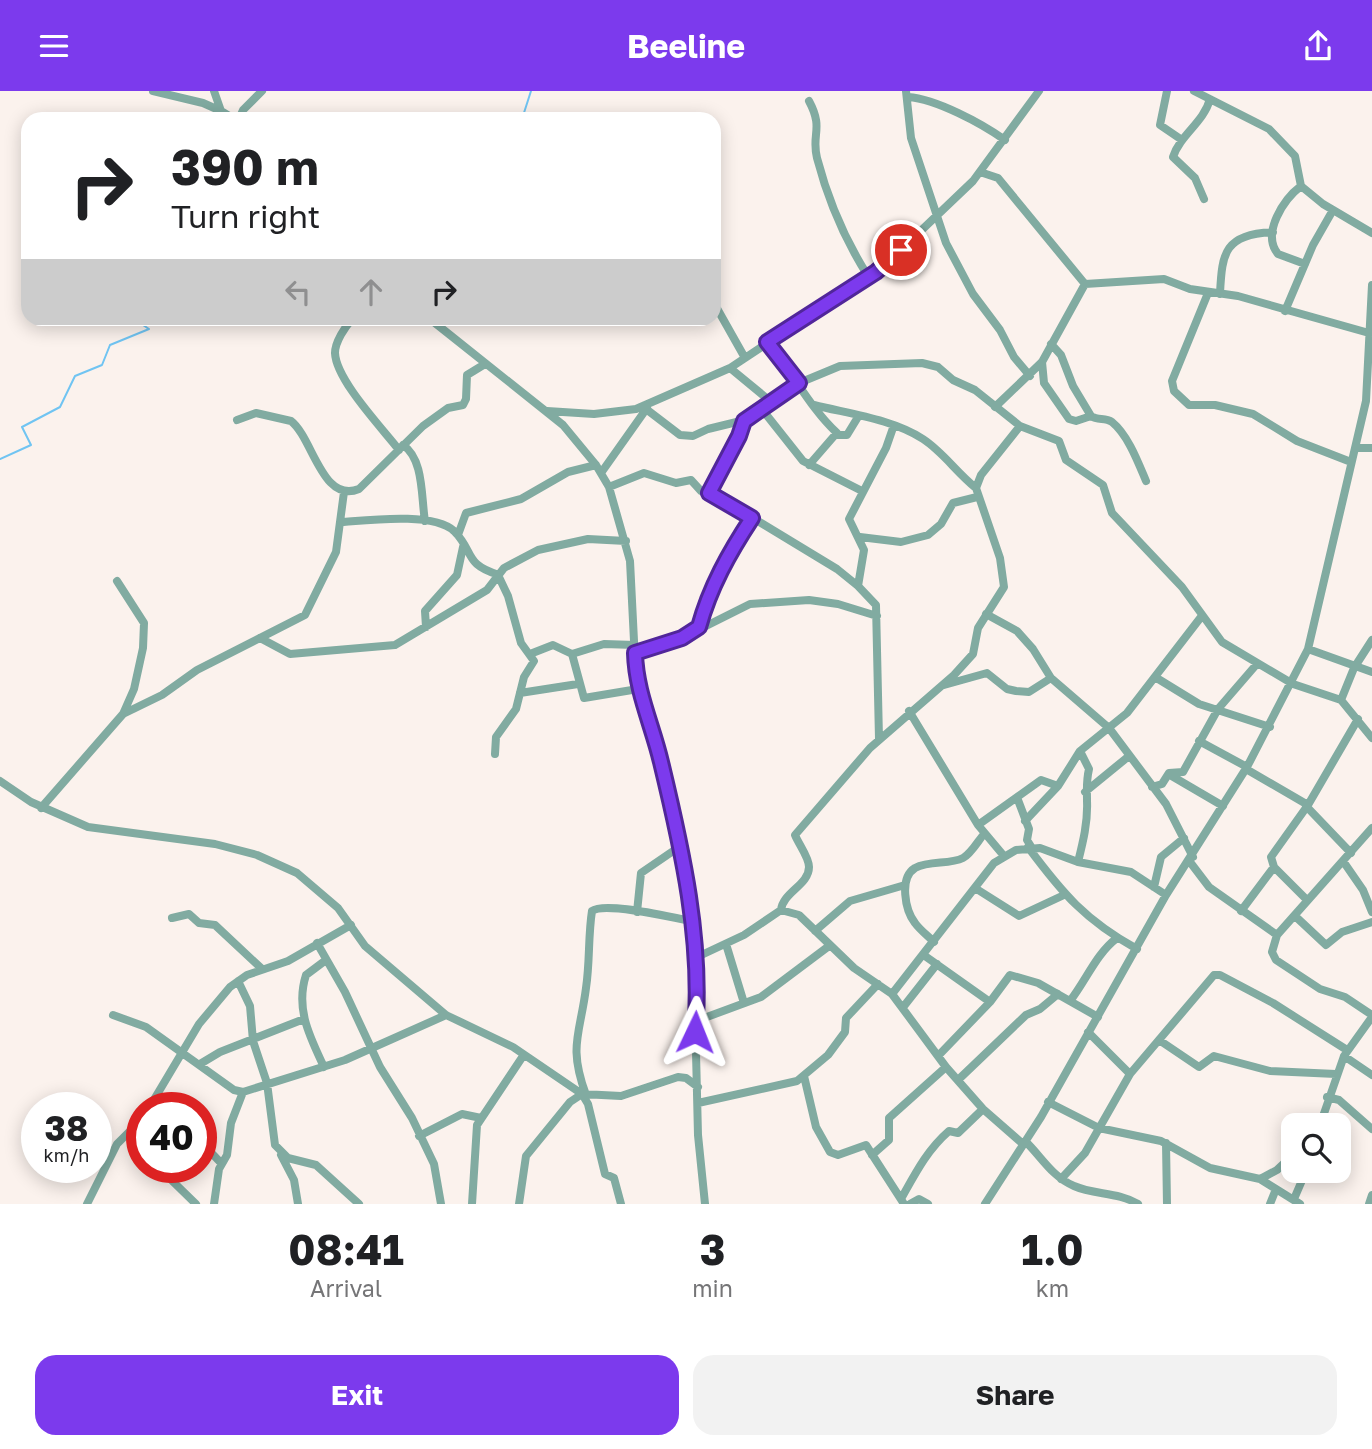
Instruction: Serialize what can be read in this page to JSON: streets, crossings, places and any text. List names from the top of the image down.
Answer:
{
  "page": {
    "header": "Beeline",
    "turn": ["390 m", "Turn right"],
    "speed": "38 km/h",
    "limit": "40",
    "eta": [
      "08:41",
      "Arrival",
      "3",
      "min",
      "1.0",
      "km"
    ],
    "buttons": ["Exit", "Share"]
  }
}
